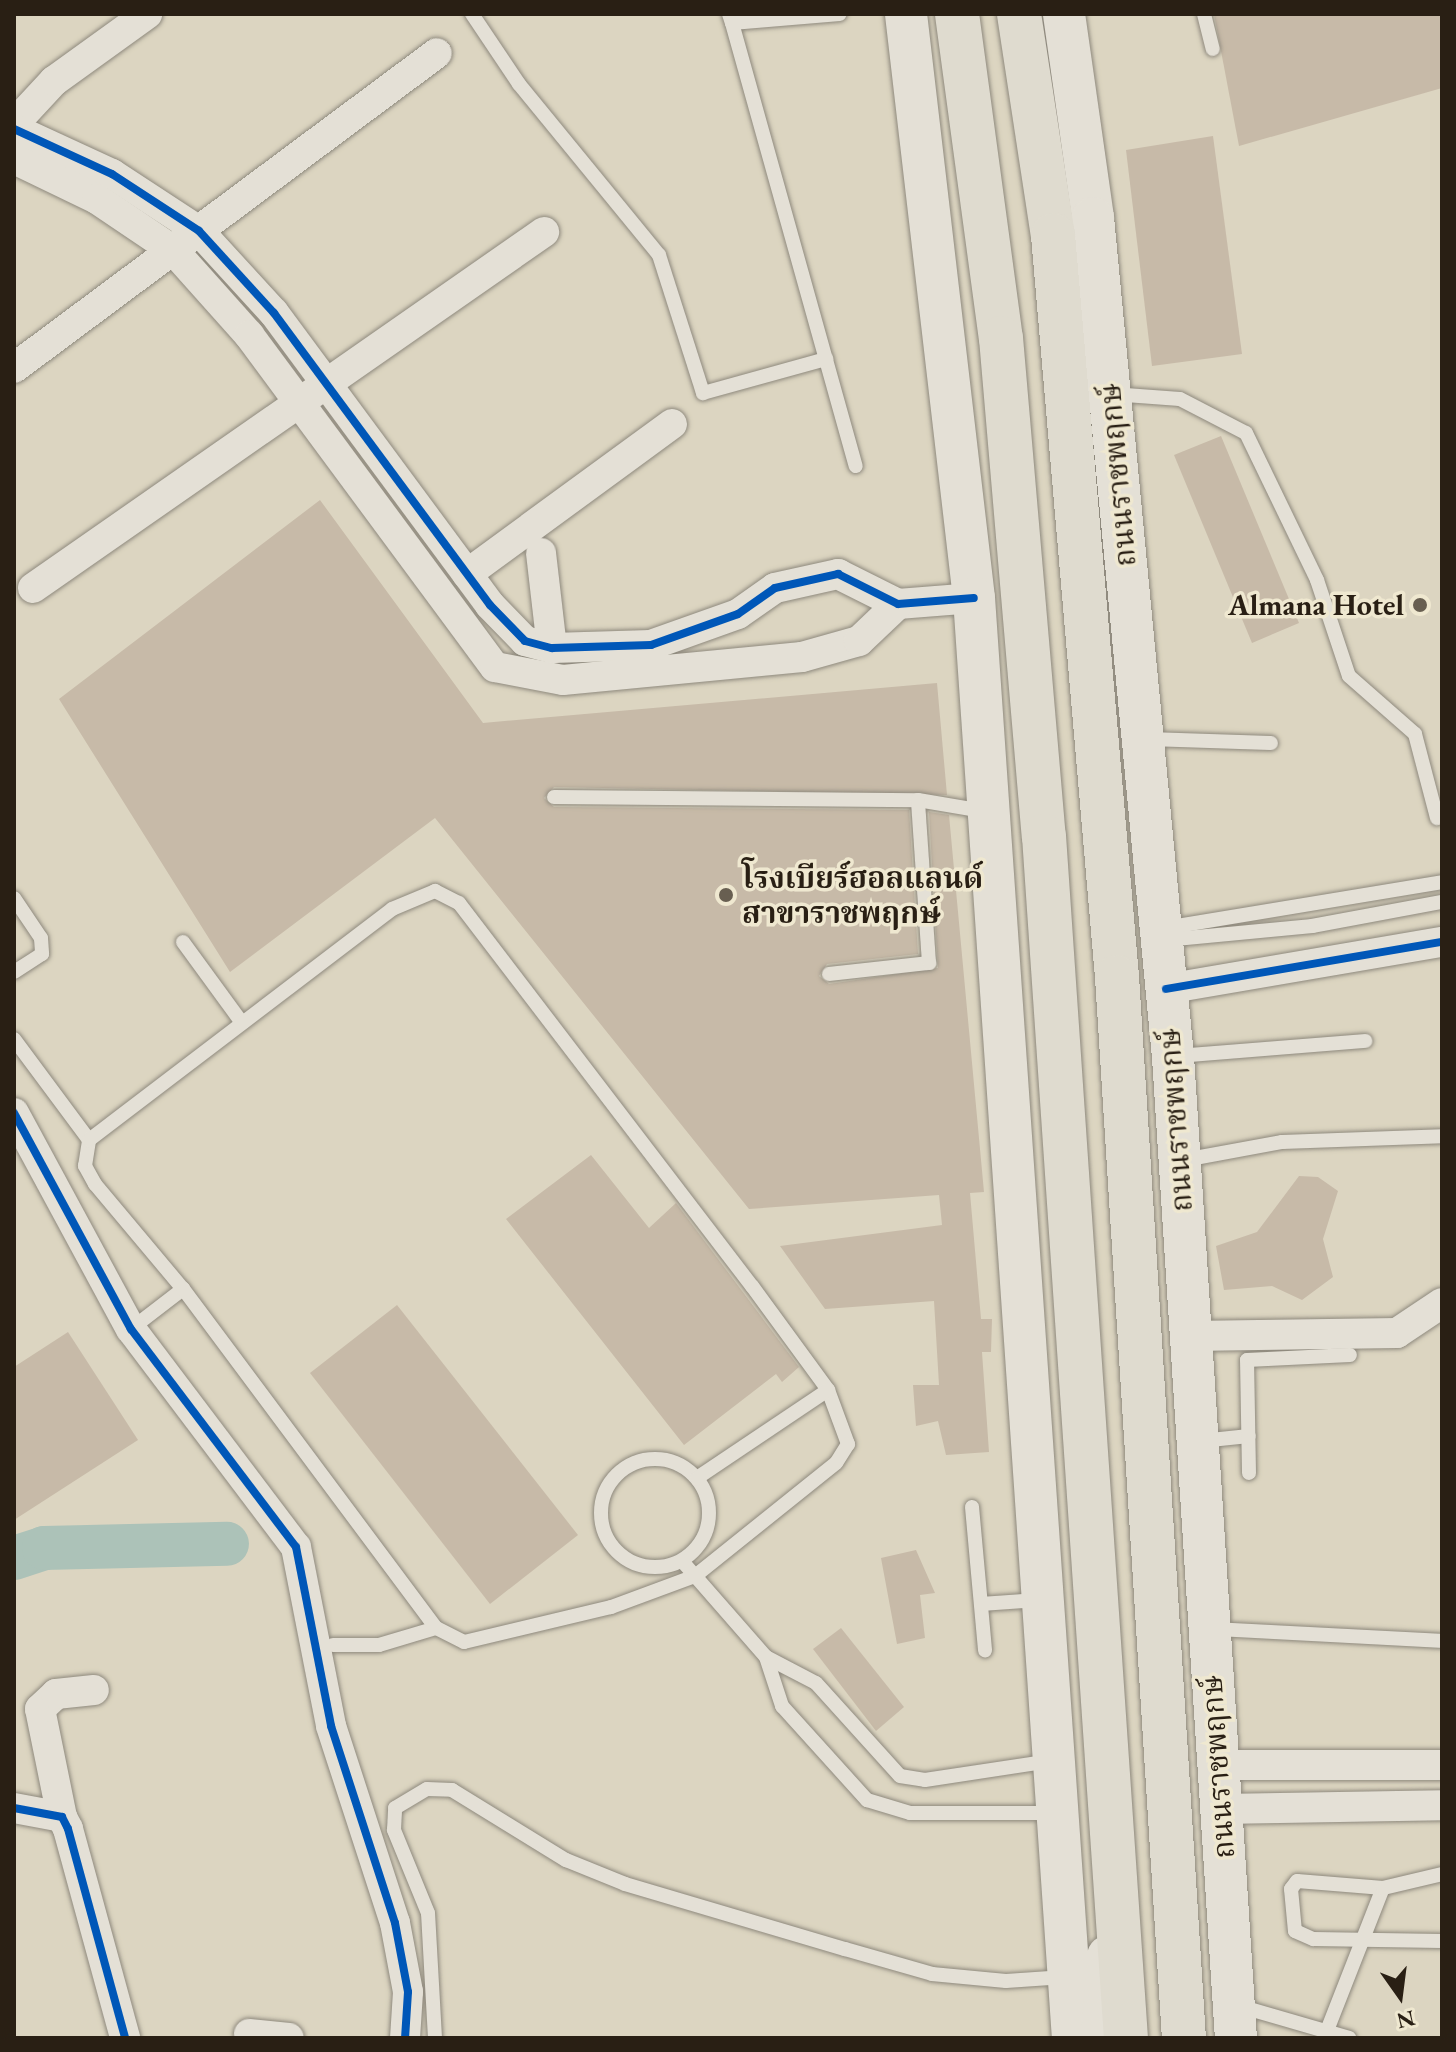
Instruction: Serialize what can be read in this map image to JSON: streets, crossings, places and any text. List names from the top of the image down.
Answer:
{
  "streets": {
    "main road": ["ถนนราชพฤกษ์"]
  },
  "places": ["Almana Hotel", "โรงเบียร์ฮอลแลนด์ สาขาราชพฤกษ์"],
  "north": "bottom"
}
